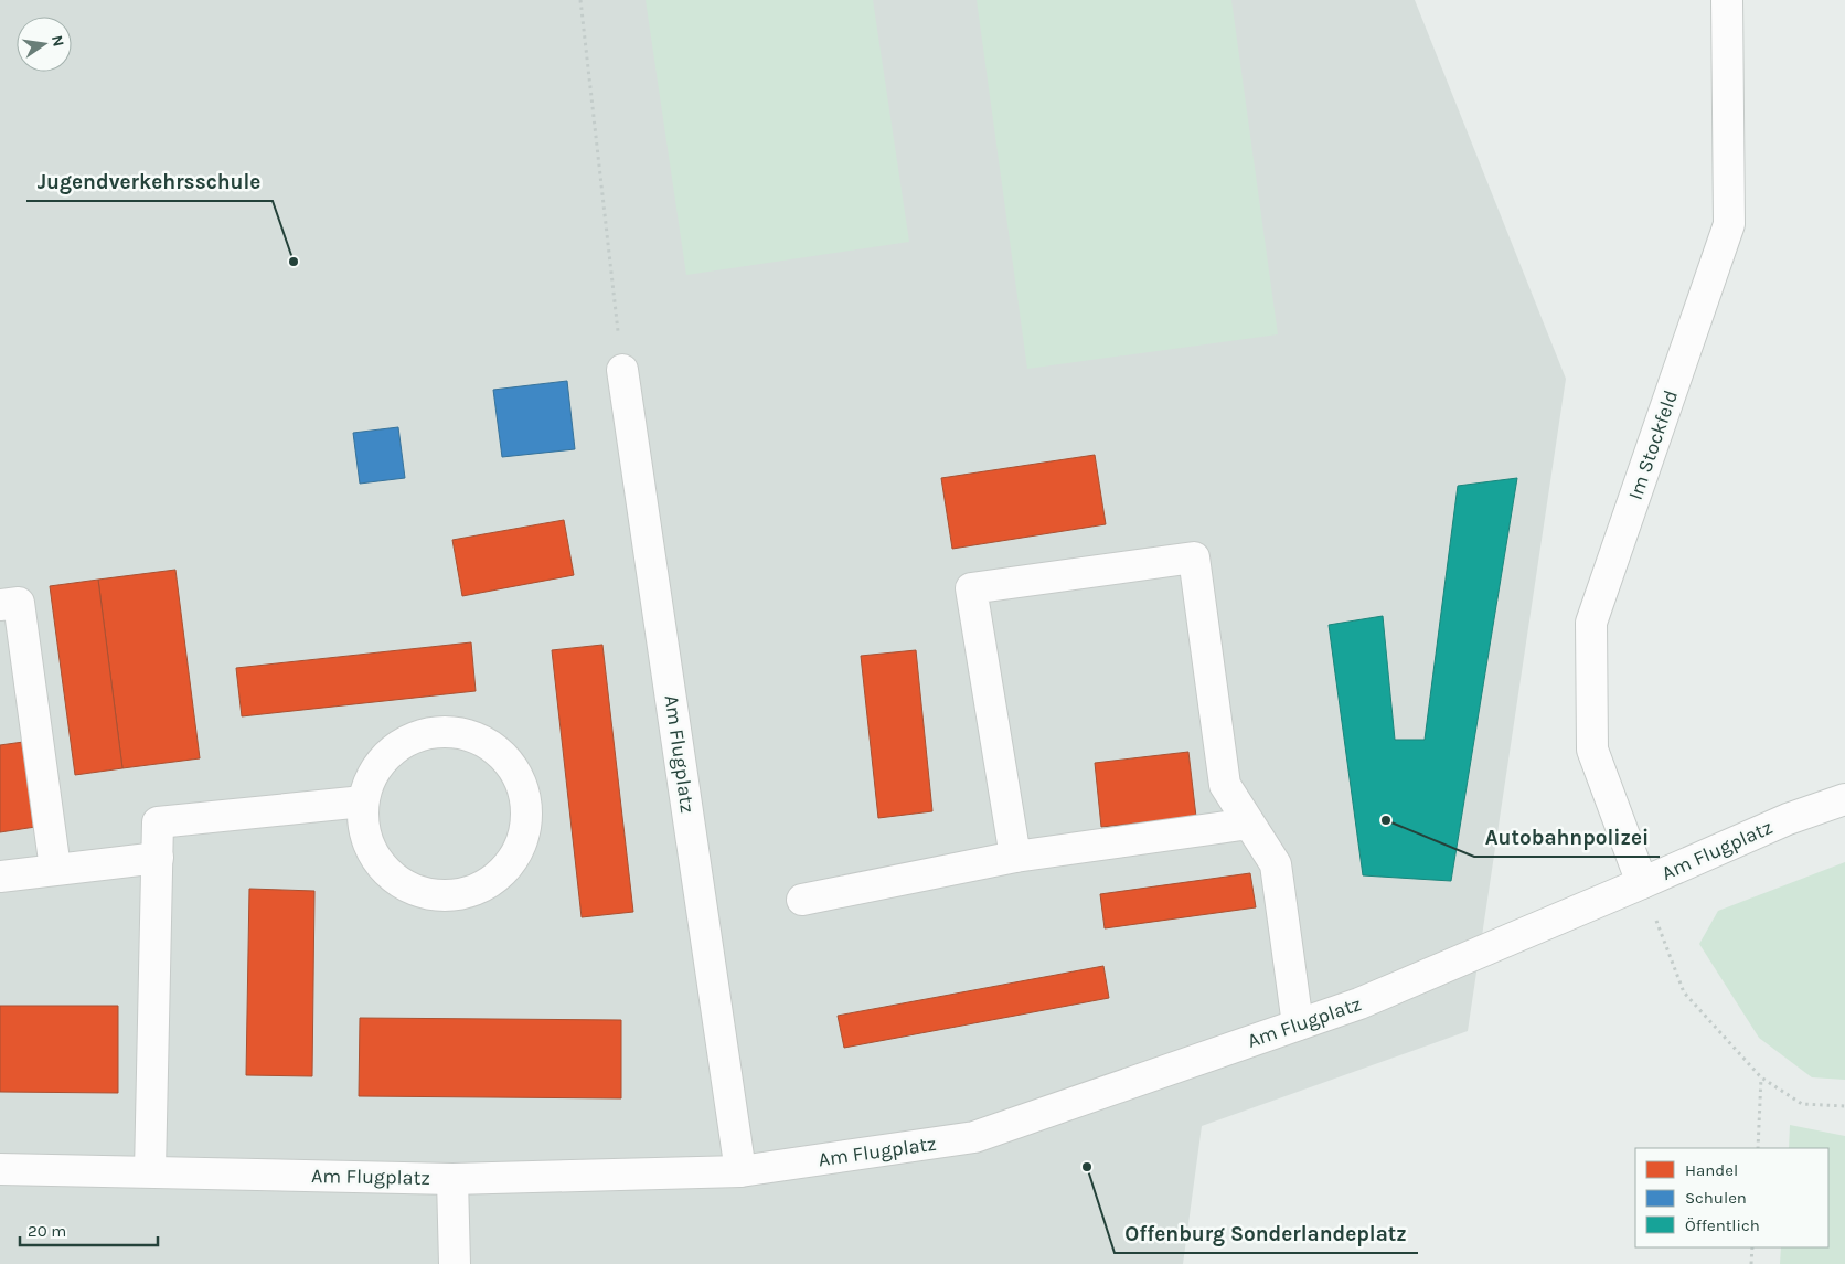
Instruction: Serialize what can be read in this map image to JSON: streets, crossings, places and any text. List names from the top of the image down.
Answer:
{
  "streets": {
    "street": ["Im Stockfeld", "Am Flugplatz"]
  },
  "crossings": [
    ["Im Stockfeld", "Am Flugplatz"]
  ],
  "places": ["Jugendverkehrsschule", "Autobahnpolizei", "Offenburg Sonderlandeplatz"],
  "legend": ["Handel", "Schulen", "Öffentlich"],
  "scale_bar": "20 m",
  "north": "right"
}
